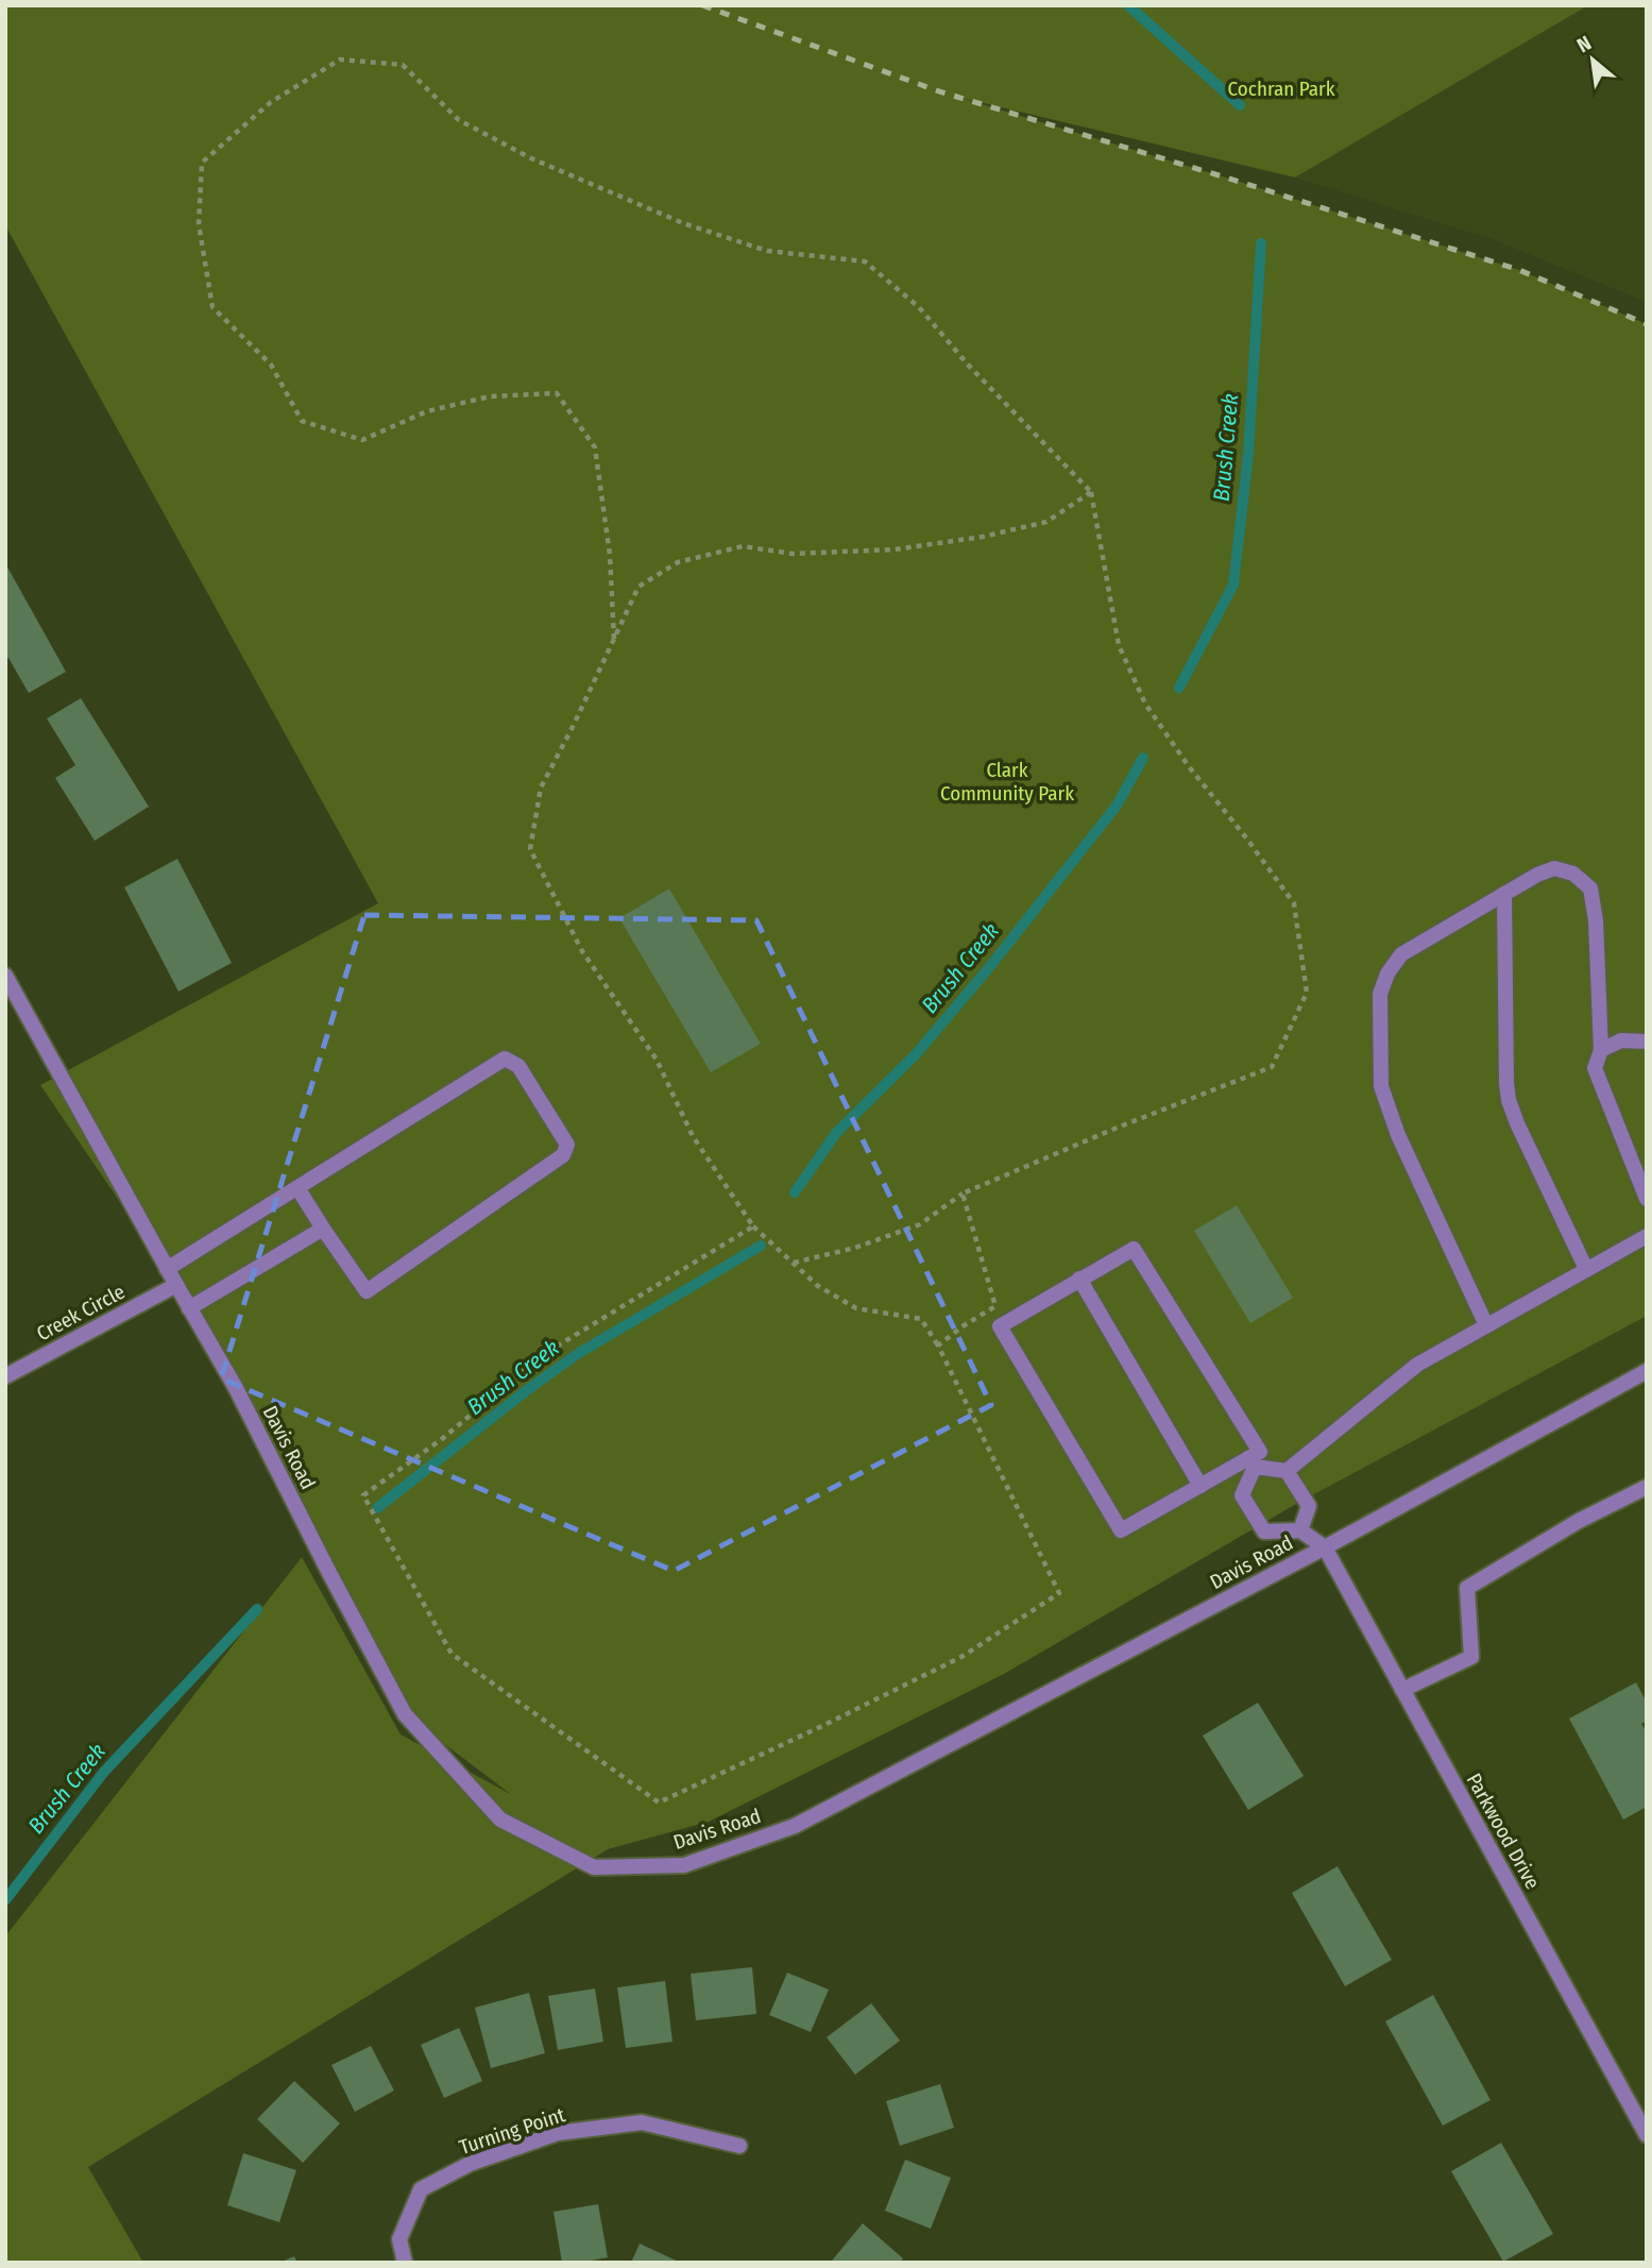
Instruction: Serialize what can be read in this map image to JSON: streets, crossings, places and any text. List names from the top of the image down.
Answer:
{
  "streets": {
    "street": [
      "Creek Circle",
      "Davis Road",
      "Parkwood Drive",
      "Turning Point"
    ]
  },
  "crossings": [
    ["Creek Circle", "Davis Road"],
    ["Davis Road", "Parkwood Drive"]
  ],
  "water": ["Brush Creek"],
  "parks": ["Cochran Park", "Clark Community Park"],
  "north": "top left"
}
